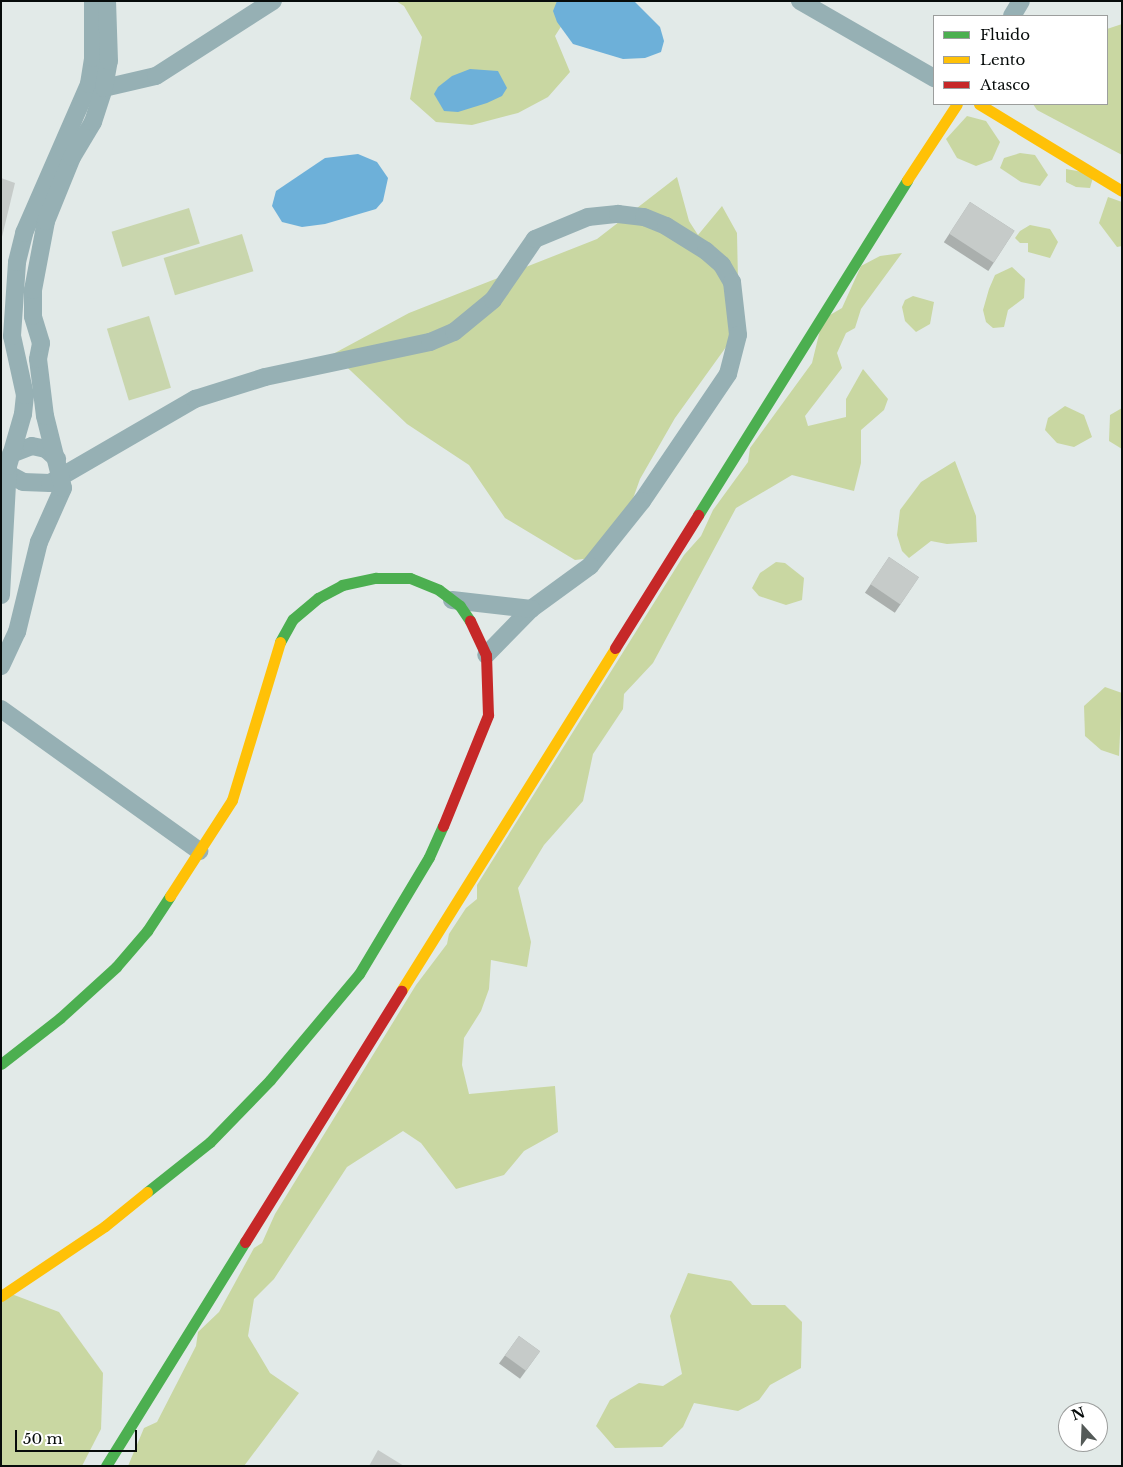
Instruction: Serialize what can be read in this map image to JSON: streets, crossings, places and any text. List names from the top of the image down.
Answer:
{
  "legend": ["Fluido", "Lento", "Atasco"],
  "scale_bar": "50 m",
  "north": "top"
}
